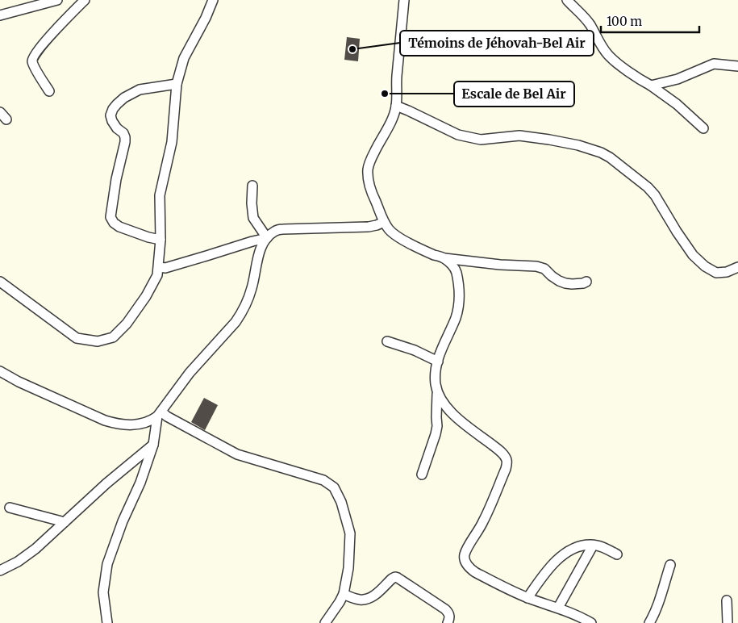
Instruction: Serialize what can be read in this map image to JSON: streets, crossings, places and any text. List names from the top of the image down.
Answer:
{
  "places": ["Témoins de Jéhovah-Bel Air", "Escale de Bel Air"],
  "scale_bar": "100 m"
}
